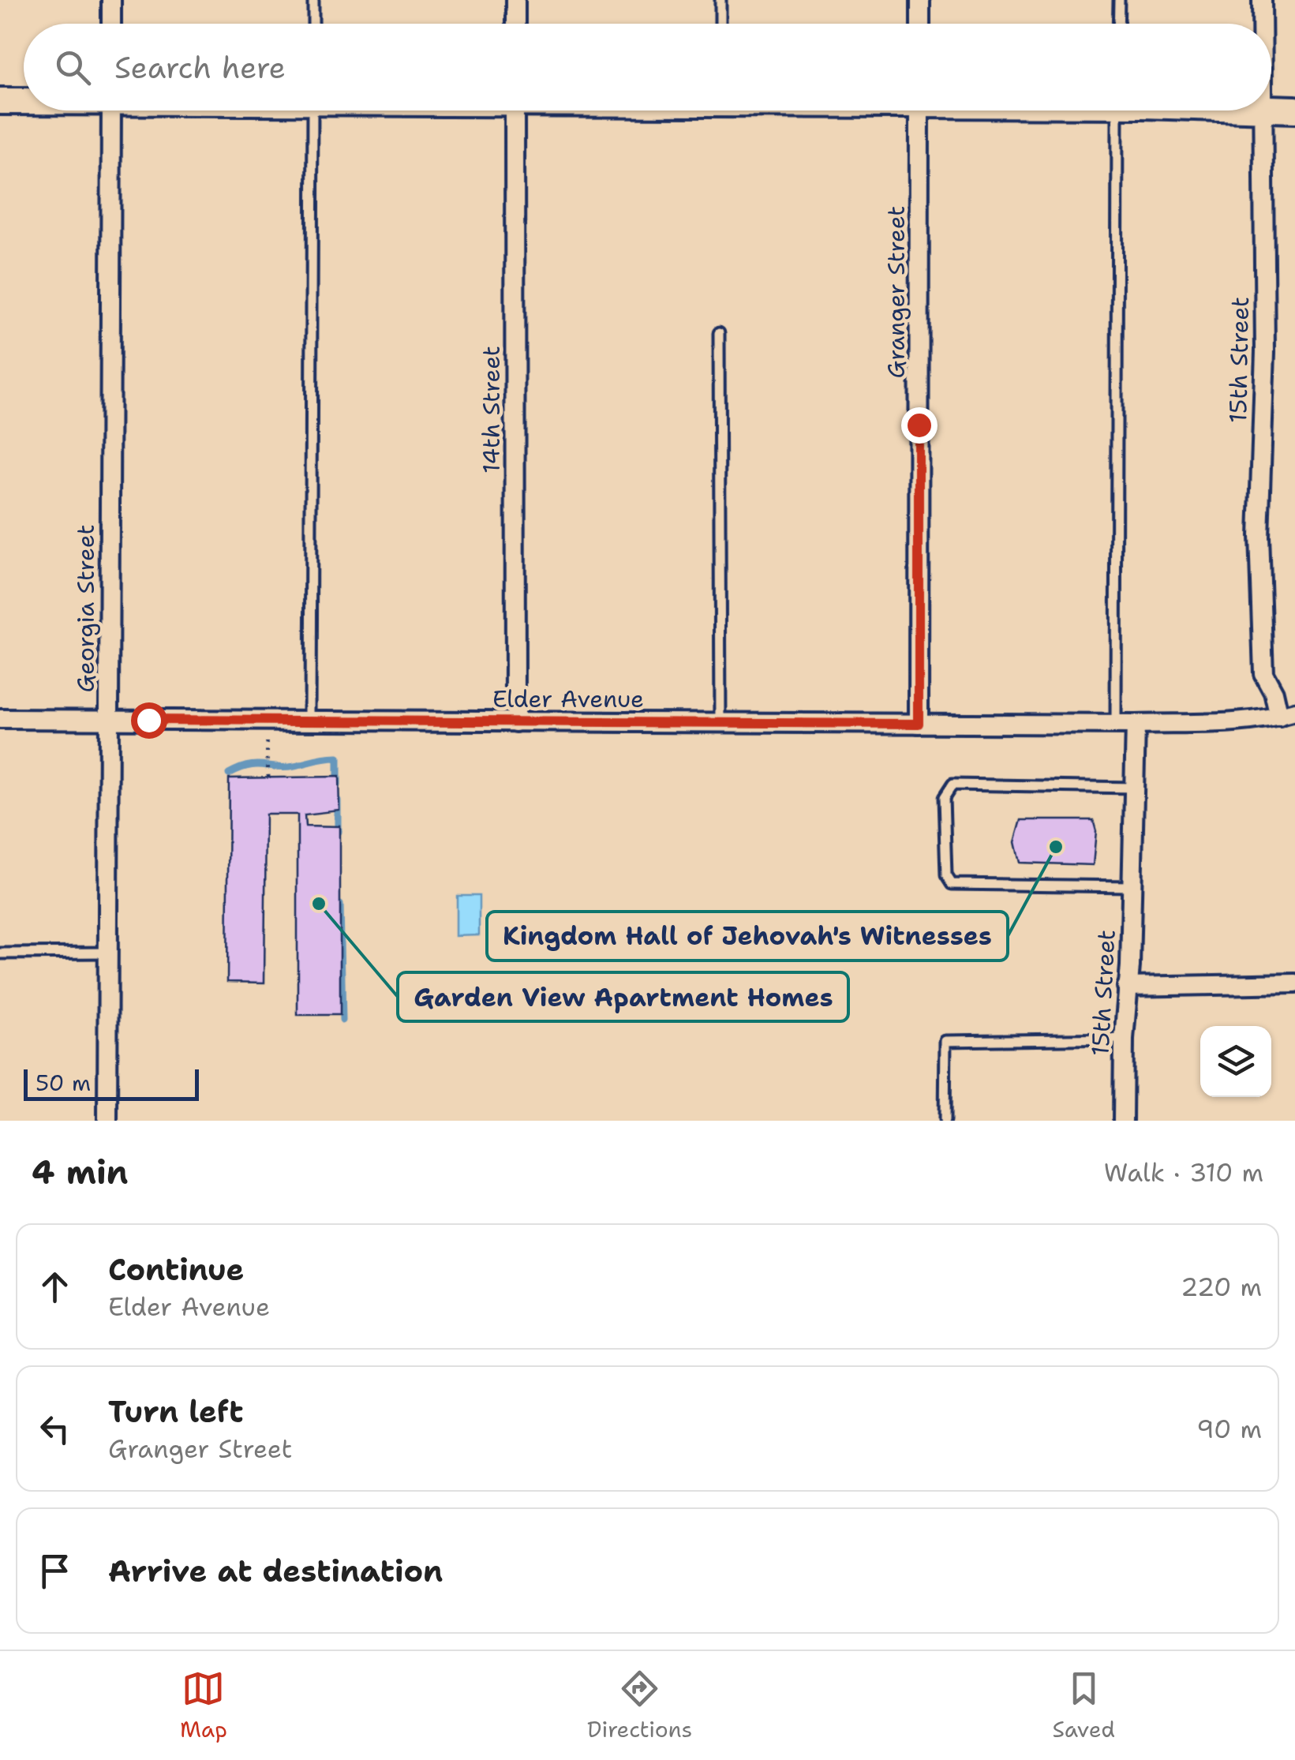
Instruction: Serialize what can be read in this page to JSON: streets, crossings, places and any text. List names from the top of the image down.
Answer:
{
  "streets": {
    "street": [
      "Granger Street",
      "15th Street",
      "14th Street",
      "Georgia Street",
      "Elder Avenue"
    ]
  },
  "crossings": [
    ["Granger Street", "Elder Avenue"],
    ["15th Street", "Elder Avenue"],
    ["14th Street", "Elder Avenue"],
    ["Georgia Street", "Elder Avenue"]
  ],
  "places": ["Kingdom Hall of Jehovah's Witnesses", "Garden View Apartment Homes"],
  "scale_bar": "50 m",
  "page": {
    "search": "Search here",
    "scale": "50 m",
    "heading": ["4 min", "Walk · 310 m"],
    "list": [
      ["Continue", "Elder Avenue", "220 m"],
      ["Turn left", "Granger Street", "90 m"],
      "Arrive at destination"
    ],
    "nav": ["Map", "Directions", "Saved"]
  }
}
